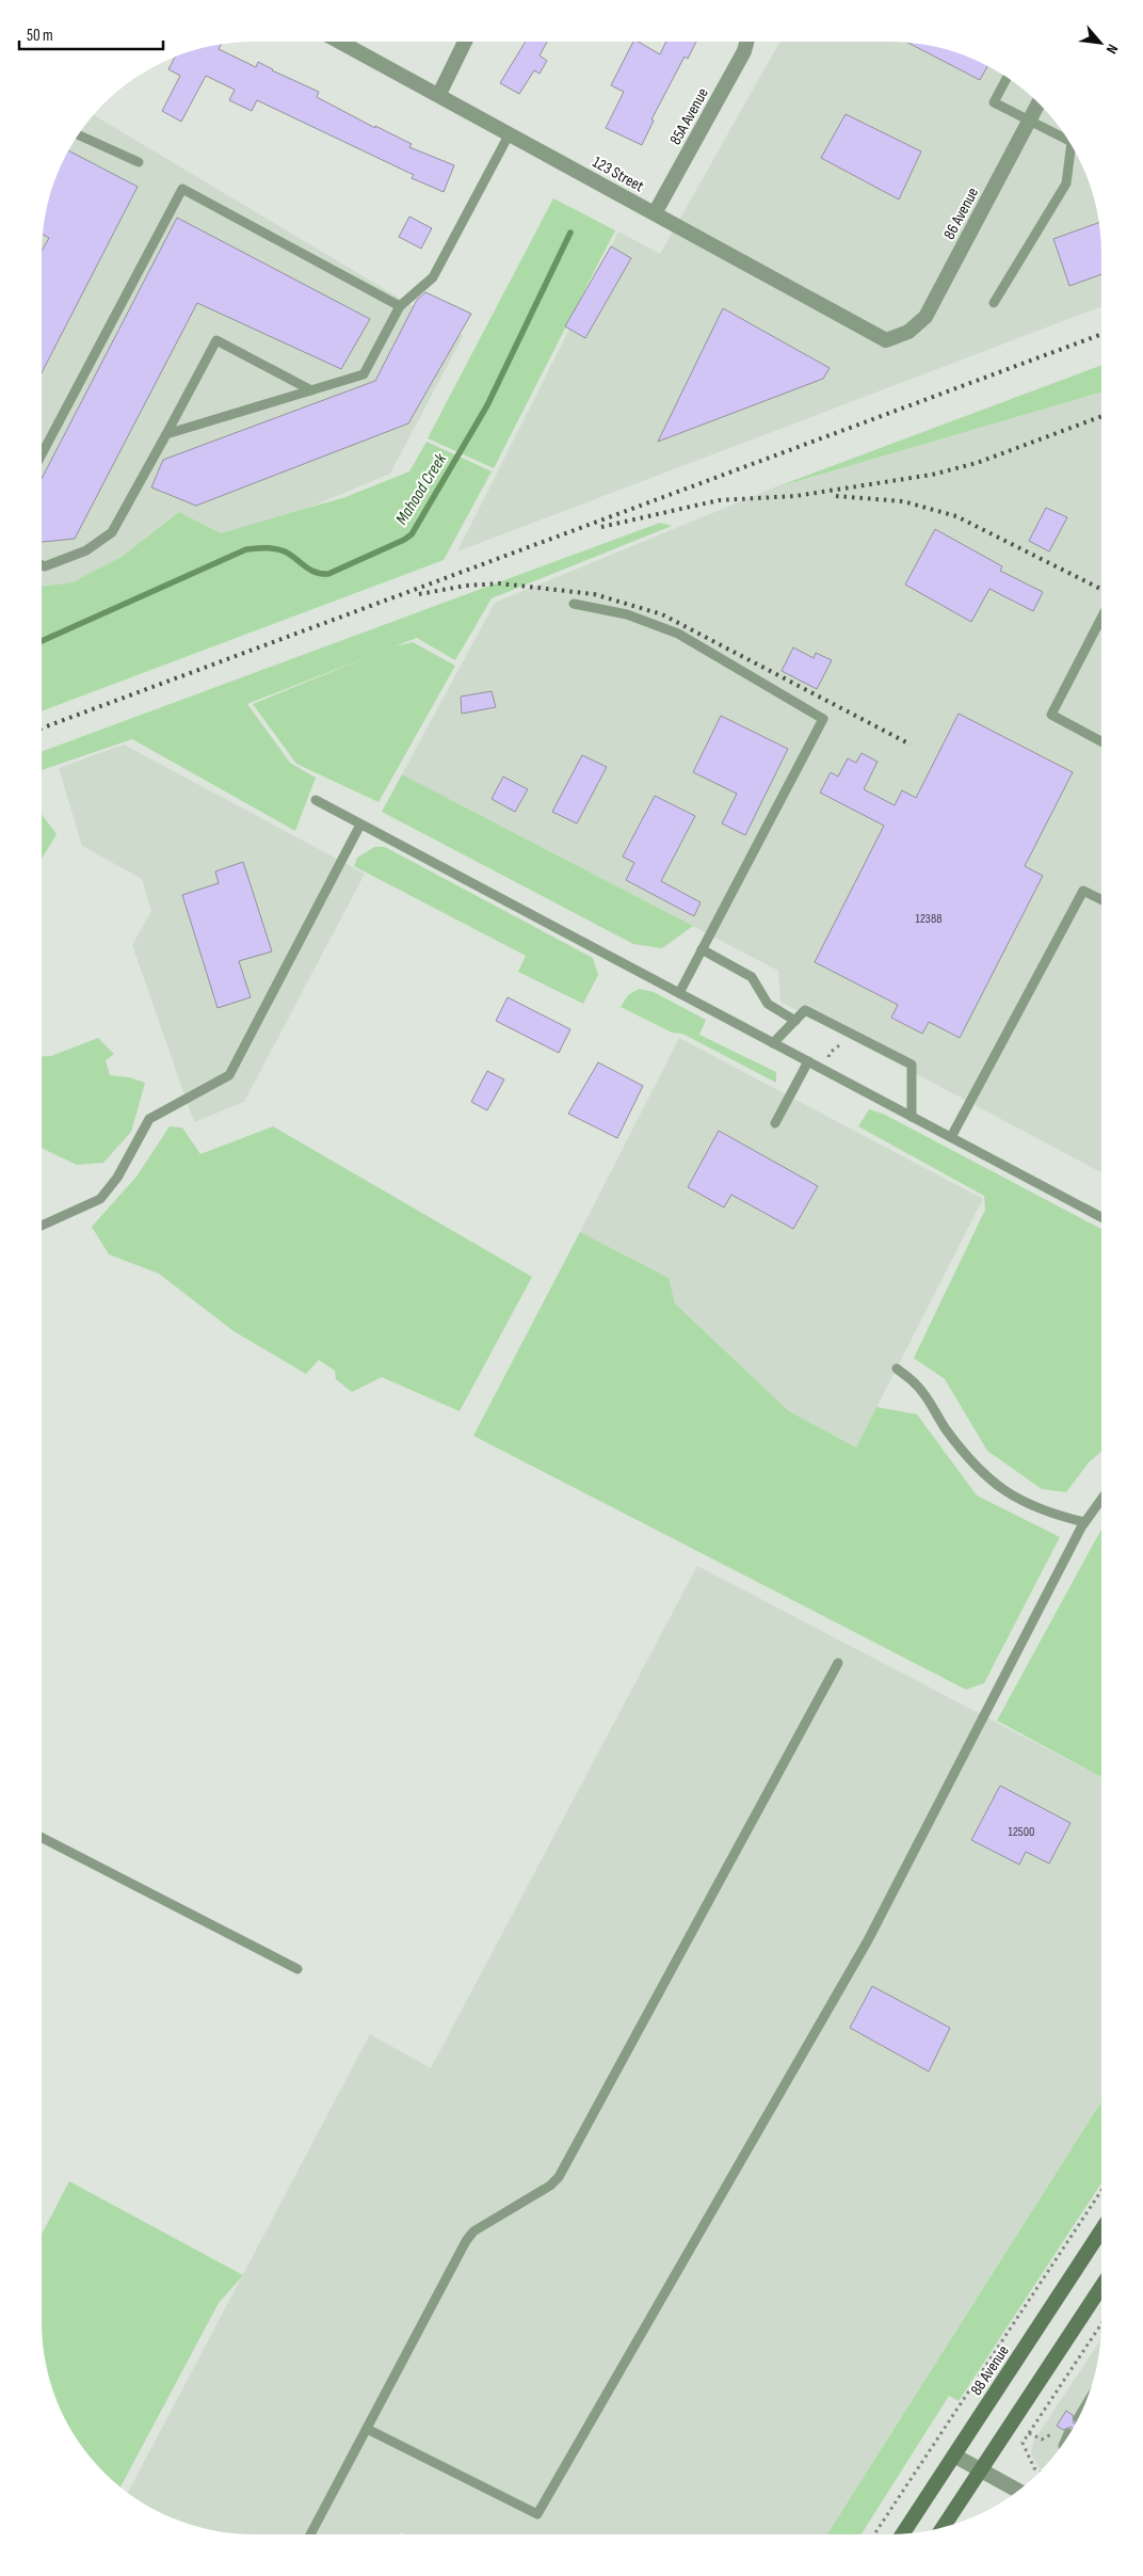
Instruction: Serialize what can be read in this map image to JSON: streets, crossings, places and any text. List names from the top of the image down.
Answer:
{
  "streets": {
    "main road": ["88 Avenue"],
    "street": ["85A Avenue", "123 Street", "86 Avenue"]
  },
  "crossings": [
    ["85A Avenue", "123 Street"],
    ["123 Street", "86 Avenue"]
  ],
  "water": ["Mahood Creek"],
  "house_numbers": ["12388", "12500"],
  "scale_bar": "50 m",
  "north": "bottom right"
}
